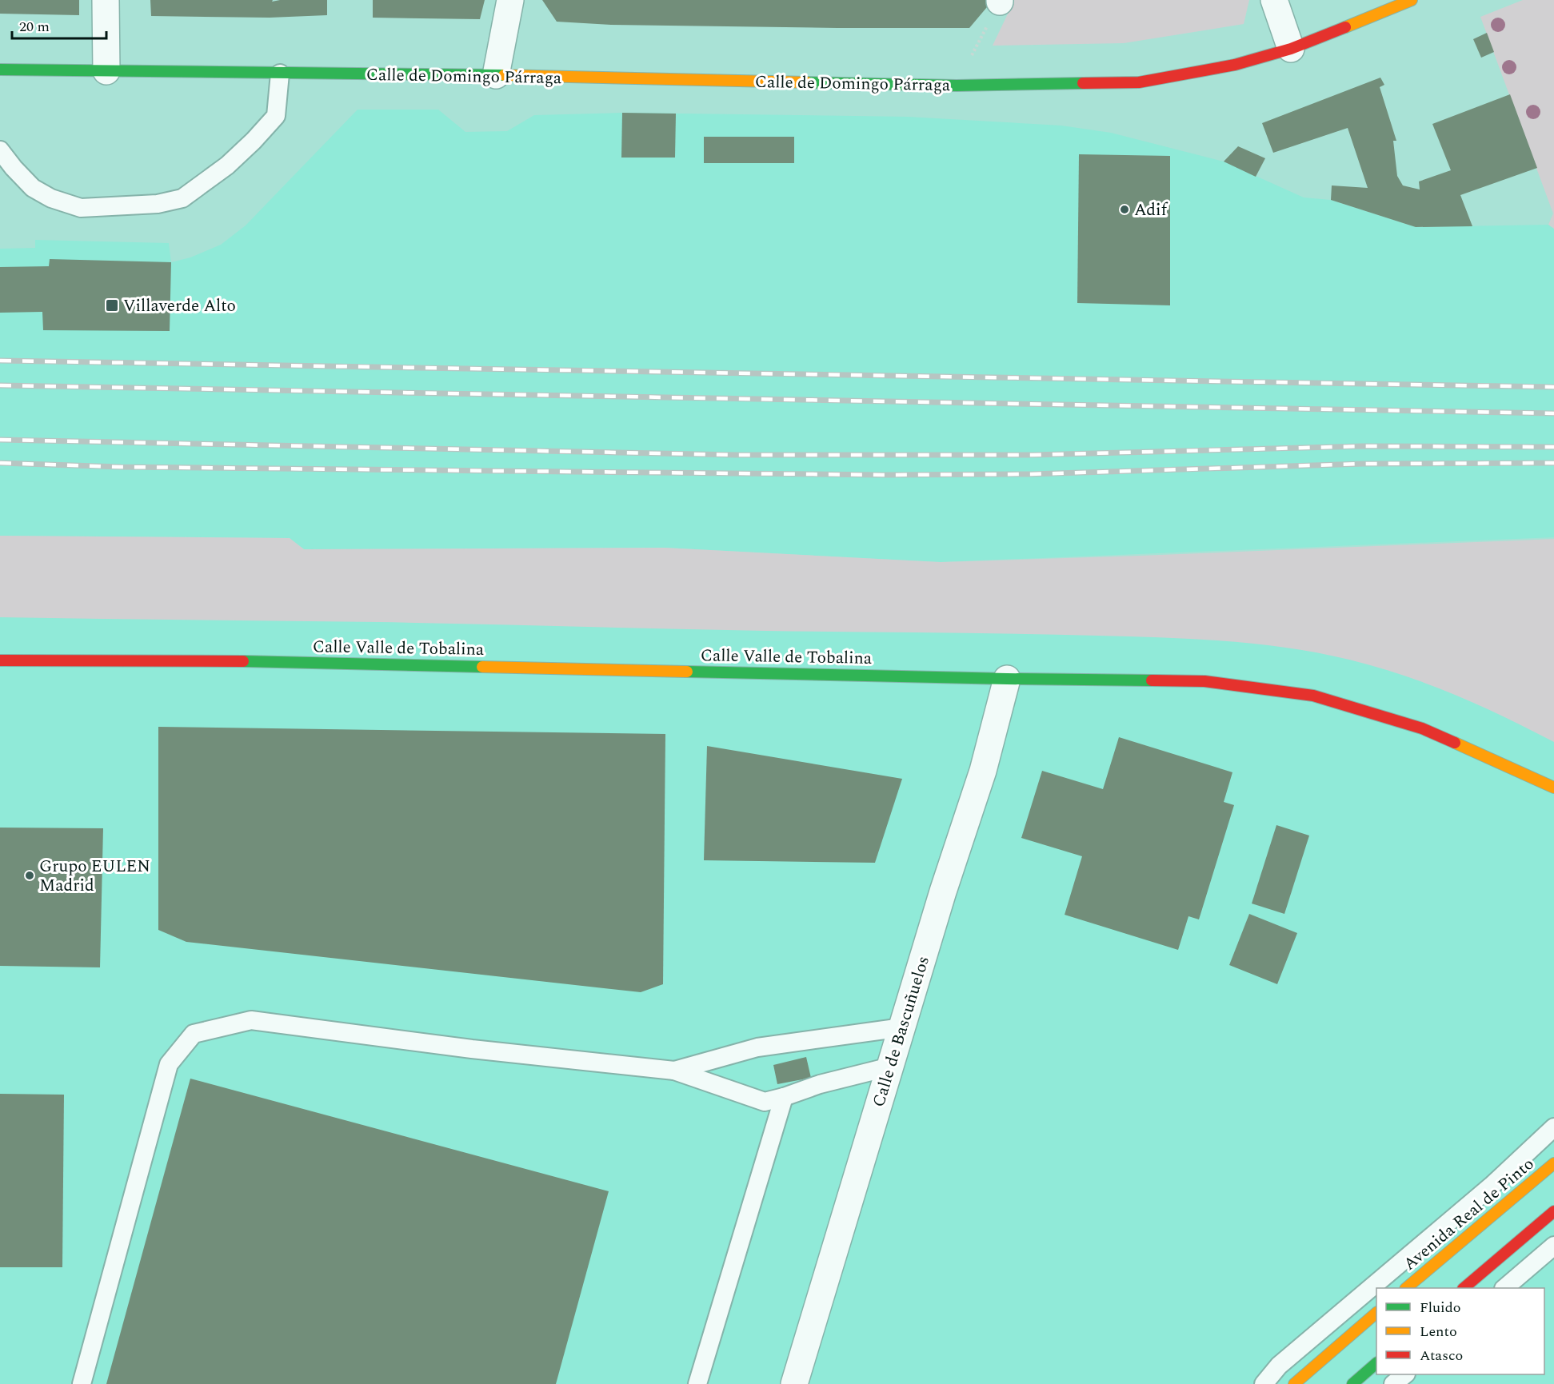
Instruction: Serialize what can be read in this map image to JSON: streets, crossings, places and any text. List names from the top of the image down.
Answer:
{
  "streets": {
    "street": [
      "Calle de Domingo Párraga",
      "Calle Valle de Tobalina",
      "Calle de Bascuñuelos",
      "Avenida Real de Pinto"
    ]
  },
  "crossings": [
    ["Calle Valle de Tobalina", "Calle de Bascuñuelos"]
  ],
  "places": {
    "other": ["Adif", "Grupo EULEN Madrid"],
    "transit": ["Villaverde Alto"]
  },
  "legend": ["Fluido", "Lento", "Atasco"],
  "scale_bar": "20 m"
}
